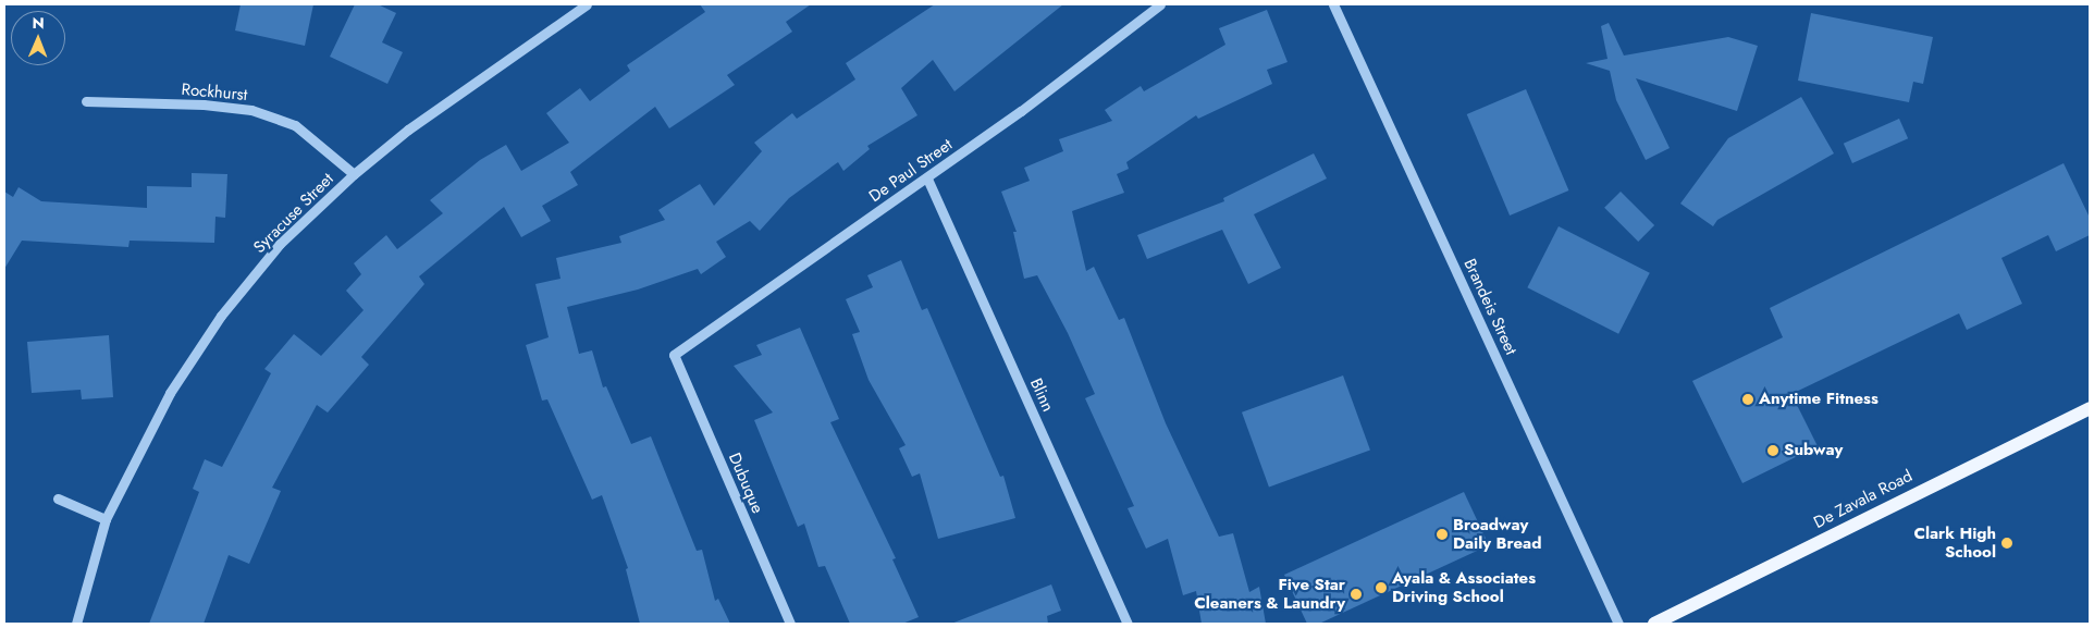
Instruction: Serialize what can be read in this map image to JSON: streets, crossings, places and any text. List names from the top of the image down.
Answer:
{
  "streets": {
    "main road": ["De Zavala Road"],
    "street": [
      "Rockhurst",
      "De Paul Street",
      "Syracuse Street",
      "Brandeis Street",
      "Blinn",
      "Dubuque"
    ]
  },
  "crossings": [
    ["Rockhurst", "Syracuse Street"],
    ["De Paul Street", "Blinn"],
    ["De Paul Street", "Dubuque"]
  ],
  "places": [
    "Anytime Fitness",
    "Subway",
    "Broadway Daily Bread",
    "Clark High School",
    "Ayala & Associates Driving School",
    "Five Star Cleaners & Laundry"
  ],
  "north": "top"
}
